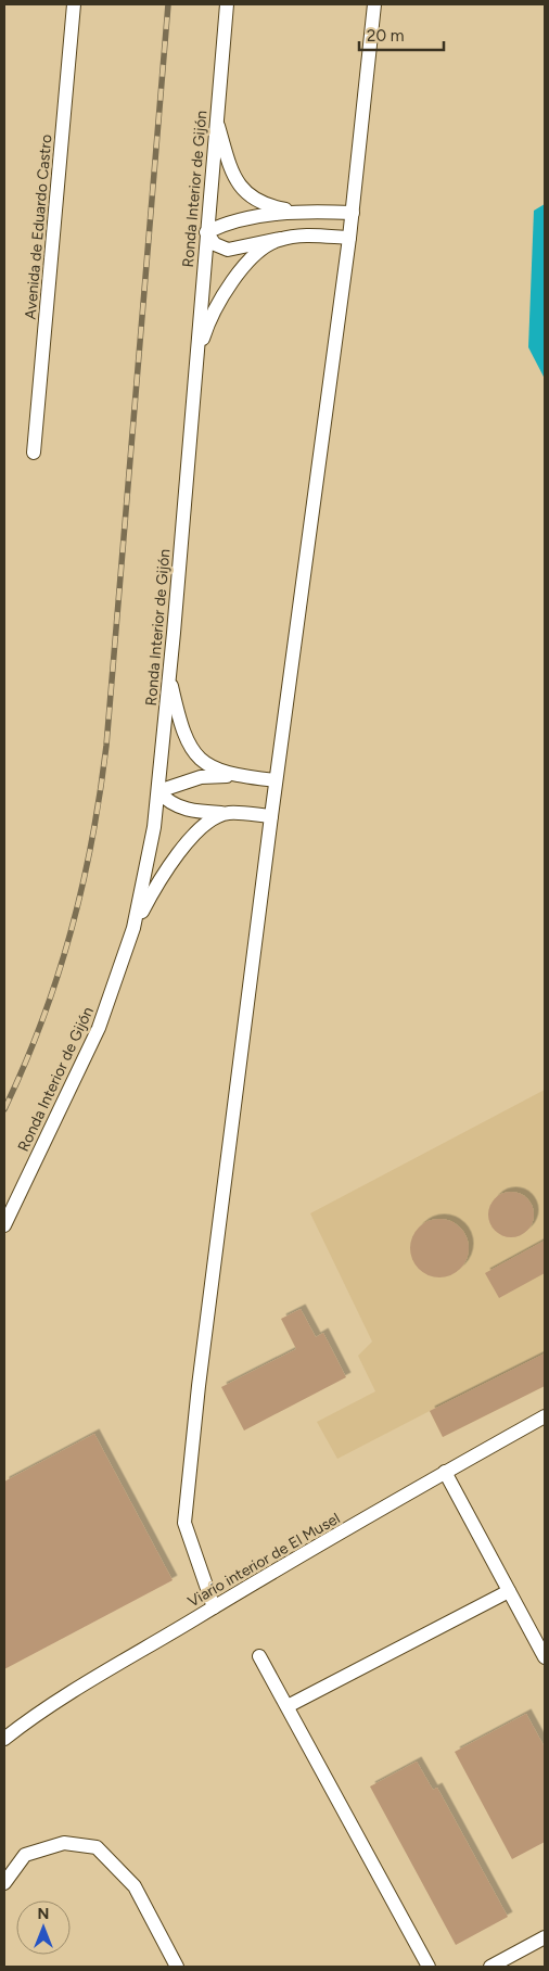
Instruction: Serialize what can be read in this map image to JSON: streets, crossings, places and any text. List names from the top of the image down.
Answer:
{
  "streets": {
    "lane": ["Ronda Interior de Gijón", "Avenida de Eduardo Castro", "Viario interior de El Musel"]
  },
  "scale_bar": "20 m",
  "north": "top"
}
